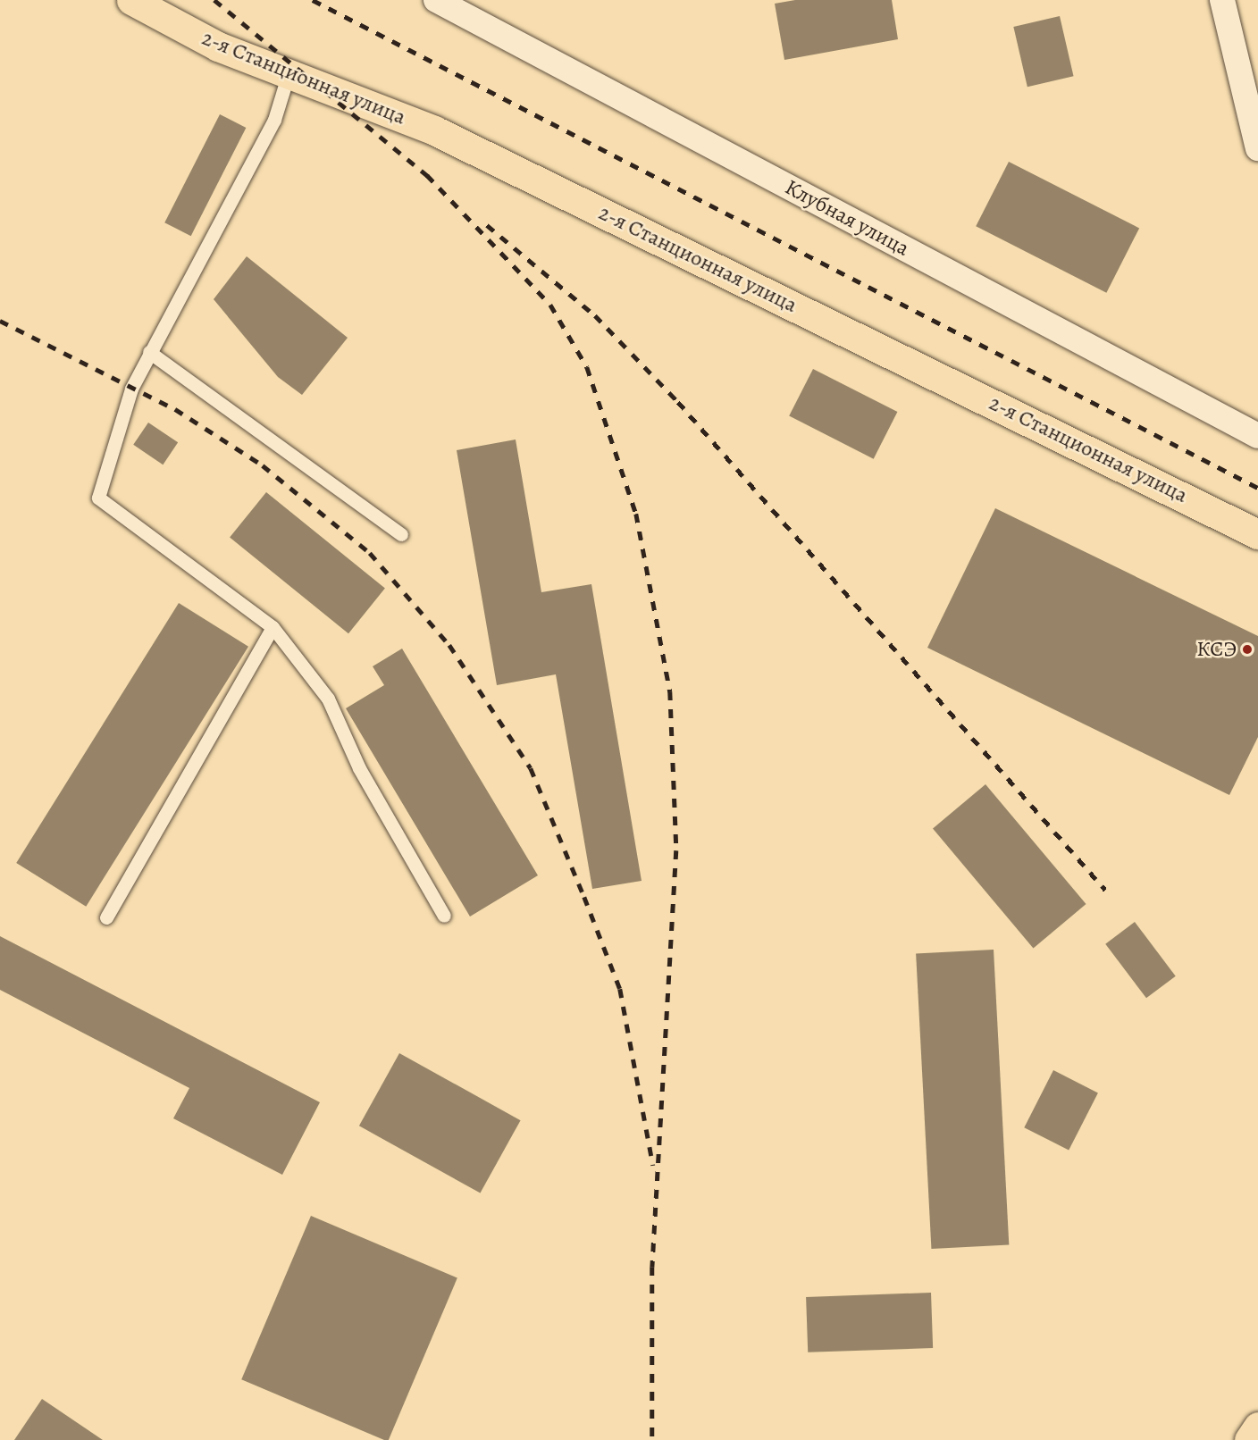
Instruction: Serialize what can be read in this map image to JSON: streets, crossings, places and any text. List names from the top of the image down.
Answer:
{
  "streets": {
    "main road": ["2-я Станционная улица"],
    "street": ["Клубная улица"]
  },
  "places": ["КСЭ"]
}
